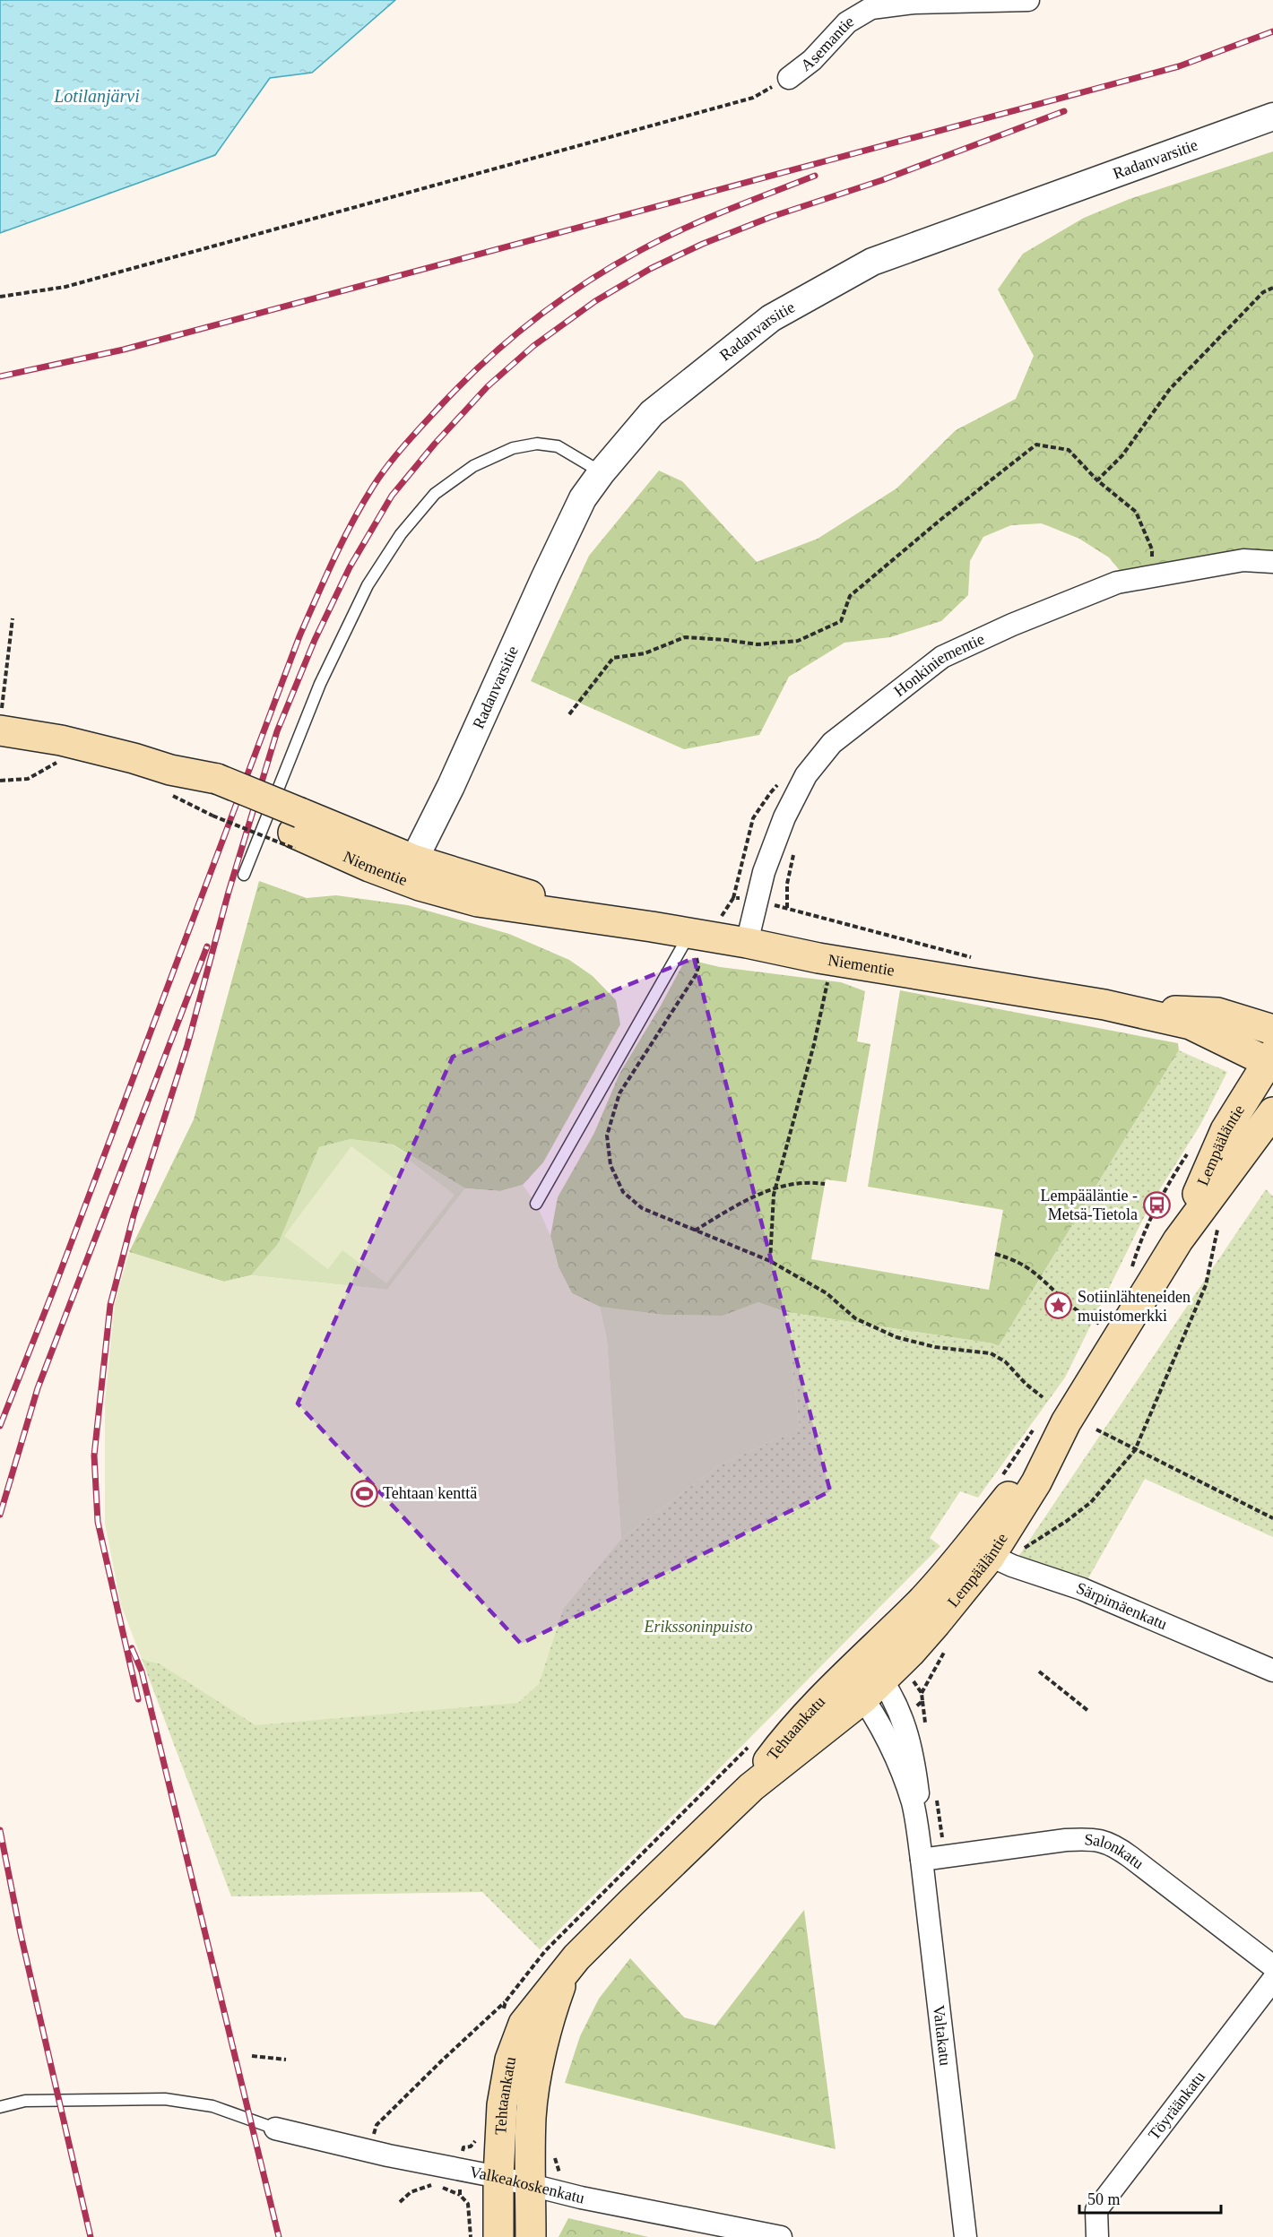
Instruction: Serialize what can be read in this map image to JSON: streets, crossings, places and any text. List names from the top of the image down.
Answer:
{
  "streets": {
    "main road": ["Niementie", "Lempääläntie", "Tehtaankatu"],
    "street": [
      "Asemantie",
      "Radanvarsitie",
      "Honkiniementie",
      "Särpimäenkatu",
      "Salonkatu",
      "Valtakatu",
      "Töyräänkatu",
      "Valkeakoskenkatu"
    ]
  },
  "crossings": [
    ["Radanvarsitie", "Niementie"],
    ["Honkiniementie", "Niementie"],
    ["Niementie", "Lempääläntie"],
    ["Lempääläntie", "Särpimäenkatu"],
    ["Lempääläntie", "Tehtaankatu"],
    ["Lempääläntie", "Valtakatu"],
    ["Tehtaankatu", "Valtakatu"],
    ["Tehtaankatu", "Valkeakoskenkatu"],
    ["Salonkatu", "Valtakatu"]
  ],
  "water": ["Lotilanjärvi"],
  "parks": ["Erikssoninpuisto"],
  "places": {
    "bus stop": ["Lempääläntie - Metsä-Tietola"],
    "place": ["Sotiinlähteneiden muistomerkki"],
    "sports": ["Tehtaan kenttä"]
  },
  "scale_bar": "50 m"
}
